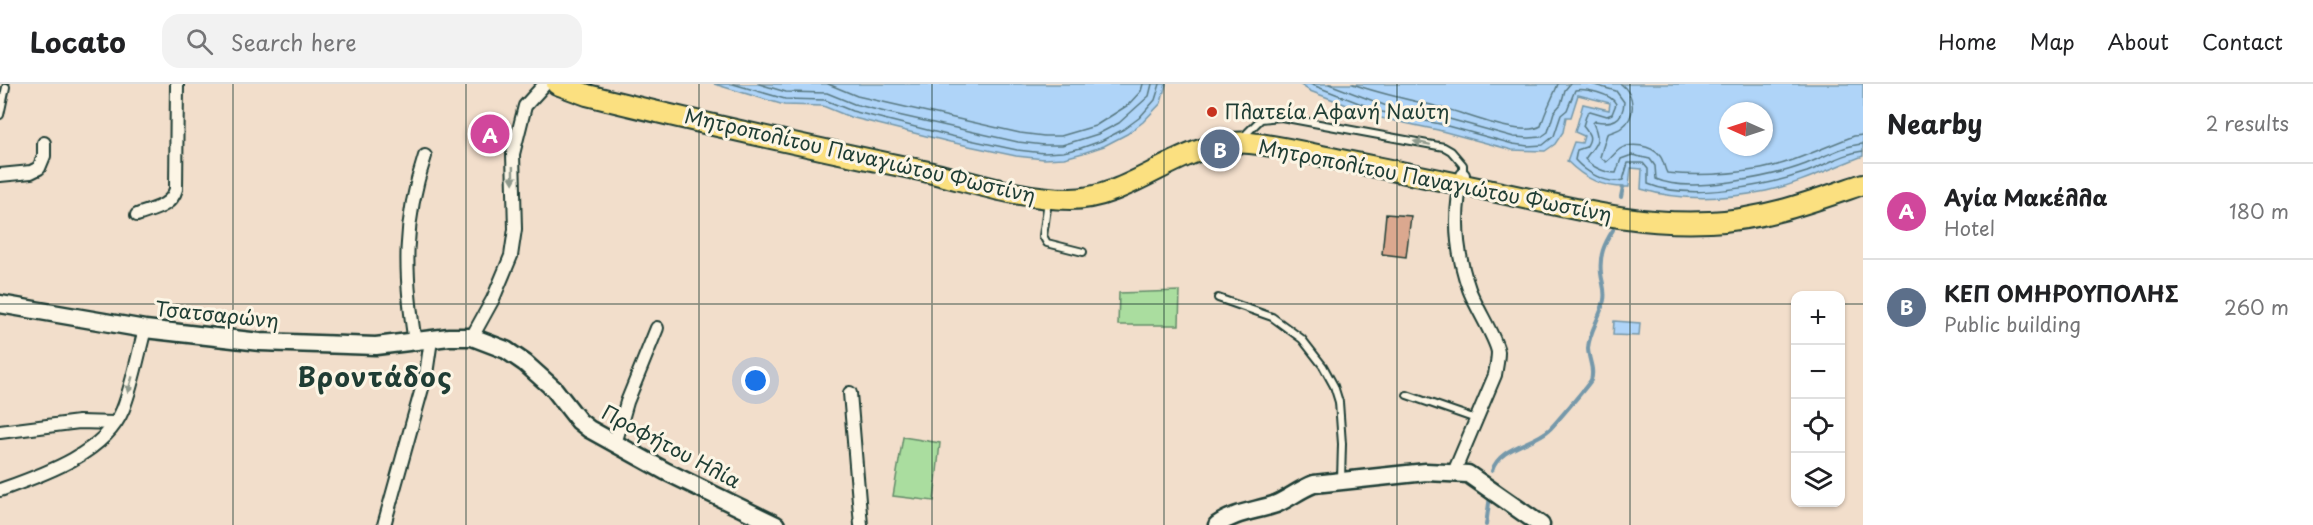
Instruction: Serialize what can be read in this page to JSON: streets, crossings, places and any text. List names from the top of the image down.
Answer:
{
  "streets": {
    "main road": ["Μητροπολίτου Παναγιώτου Φωστίνη"],
    "street": ["Τσατσαρώνη", "Προφήτου Ηλία"]
  },
  "crossings": [
    ["Τσατσαρώνη", "Προφήτου Ηλία"]
  ],
  "districts": ["Βροντάδος"],
  "places": ["Πλατεία Αφανή Ναύτη"],
  "north": "left",
  "page": {
    "header": "Locato",
    "search": "Search here",
    "nav": [
      "Home",
      "Map",
      "About",
      "Contact"
    ],
    "heading": ["Nearby", "2 results"],
    "pins": ["A", "B"],
    "list": [
      {
        "mark": "A",
        "name": "Αγία Μακέλλα",
        "note": "Hotel",
        "value": "180 m"
      },
      {
        "mark": "B",
        "name": "ΚΕΠ ΟΜΗΡΟΥΠΟΛΗΣ",
        "note": "Public building",
        "value": "260 m"
      }
    ],
    "map_buttons": ["+", "−"]
  }
}
